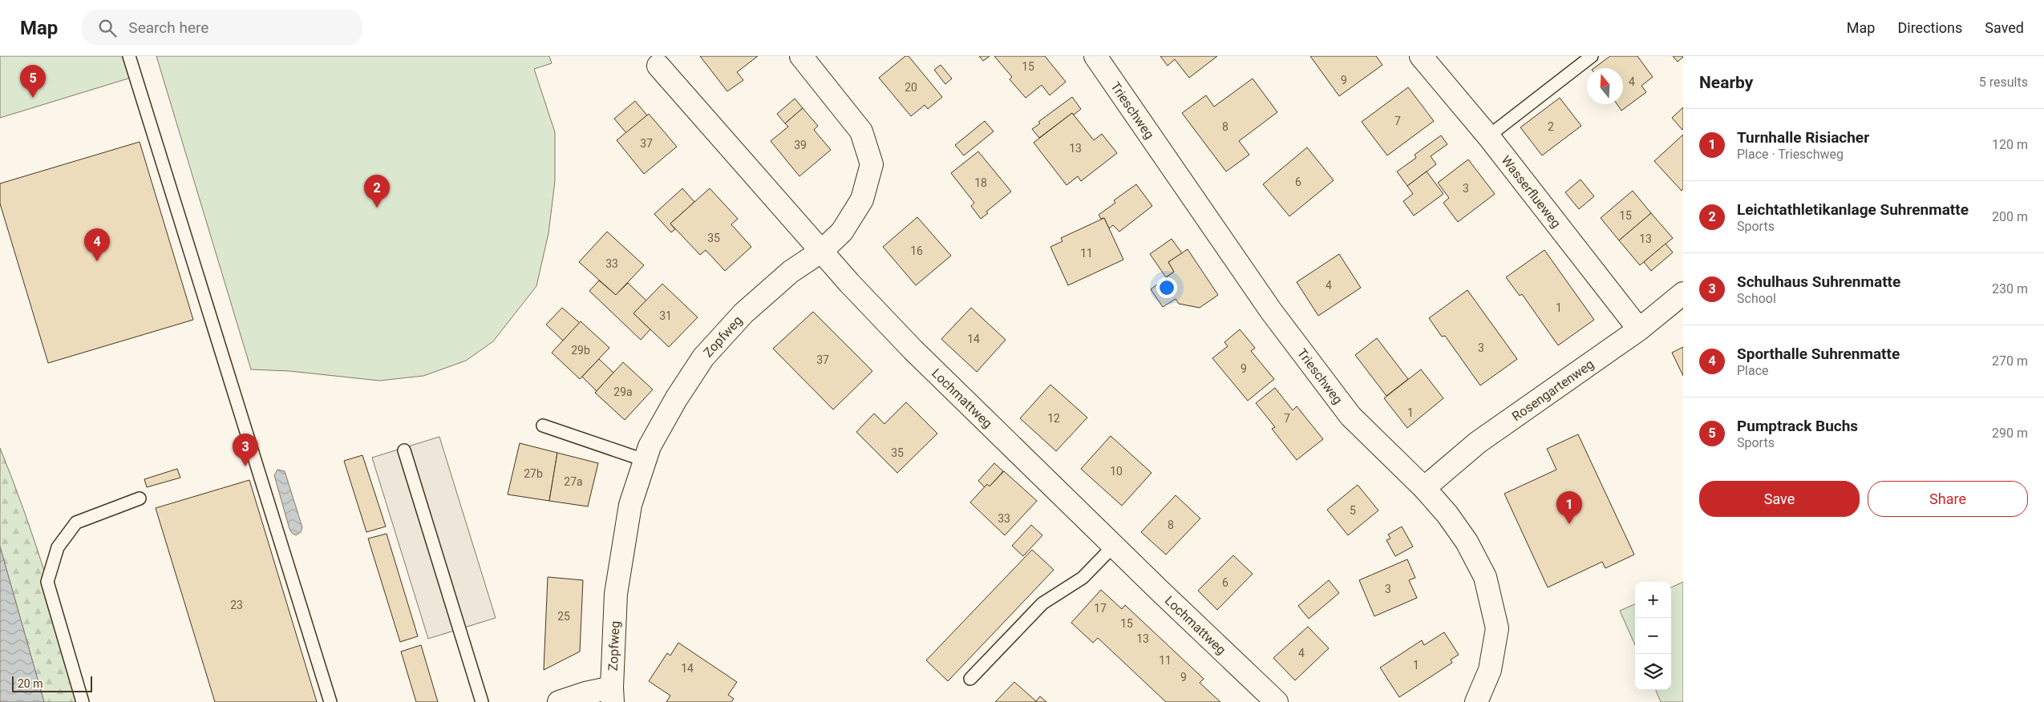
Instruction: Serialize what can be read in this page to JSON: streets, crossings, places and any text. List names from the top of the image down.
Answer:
{
  "streets": {
    "street": [
      "Trieschweg",
      "Wasserflueweg",
      "Zopfweg",
      "Rosengartenweg",
      "Lochmattweg"
    ]
  },
  "crossings": [
    ["Trieschweg", "Rosengartenweg"],
    ["Wasserflueweg", "Rosengartenweg"],
    ["Zopfweg", "Lochmattweg"]
  ],
  "house_numbers": [
    "15",
    "9",
    "4",
    "20",
    "7",
    "8",
    "2",
    "37",
    "39",
    "13",
    "6",
    "18",
    "3",
    "15",
    "35",
    "13",
    "16",
    "11",
    "33",
    "4",
    "1",
    "31",
    "14",
    "3",
    "29b",
    "37",
    "9",
    "29a",
    "1",
    "12",
    "7",
    "35",
    "10",
    "27b",
    "27a",
    "5",
    "33",
    "8",
    "6",
    "3",
    "23",
    "17",
    "25",
    "15",
    "13",
    "4",
    "11",
    "1",
    "14",
    "9"
  ],
  "scale_bar": "20 m",
  "north": "top",
  "page": {
    "header": "Map",
    "search": "Search here",
    "nav": ["Map", "Directions", "Saved"],
    "heading": ["Nearby", "5 results"],
    "pins": [
      "5",
      "2",
      "4",
      "3",
      "1"
    ],
    "list": [
      {
        "mark": "1",
        "name": "Turnhalle Risiacher",
        "note": "Place · Trieschweg",
        "value": "120 m"
      },
      {
        "mark": "2",
        "name": "Leichtathletikanlage Suhrenmatte",
        "note": "Sports",
        "value": "200 m"
      },
      {
        "mark": "3",
        "name": "Schulhaus Suhrenmatte",
        "note": "School",
        "value": "230 m"
      },
      {
        "mark": "4",
        "name": "Sporthalle Suhrenmatte",
        "note": "Place",
        "value": "270 m"
      },
      {
        "mark": "5",
        "name": "Pumptrack Buchs",
        "note": "Sports",
        "value": "290 m"
      }
    ],
    "buttons": ["Save", "Share"],
    "map_buttons": ["+", "−"],
    "scale": "20 m"
  }
}
